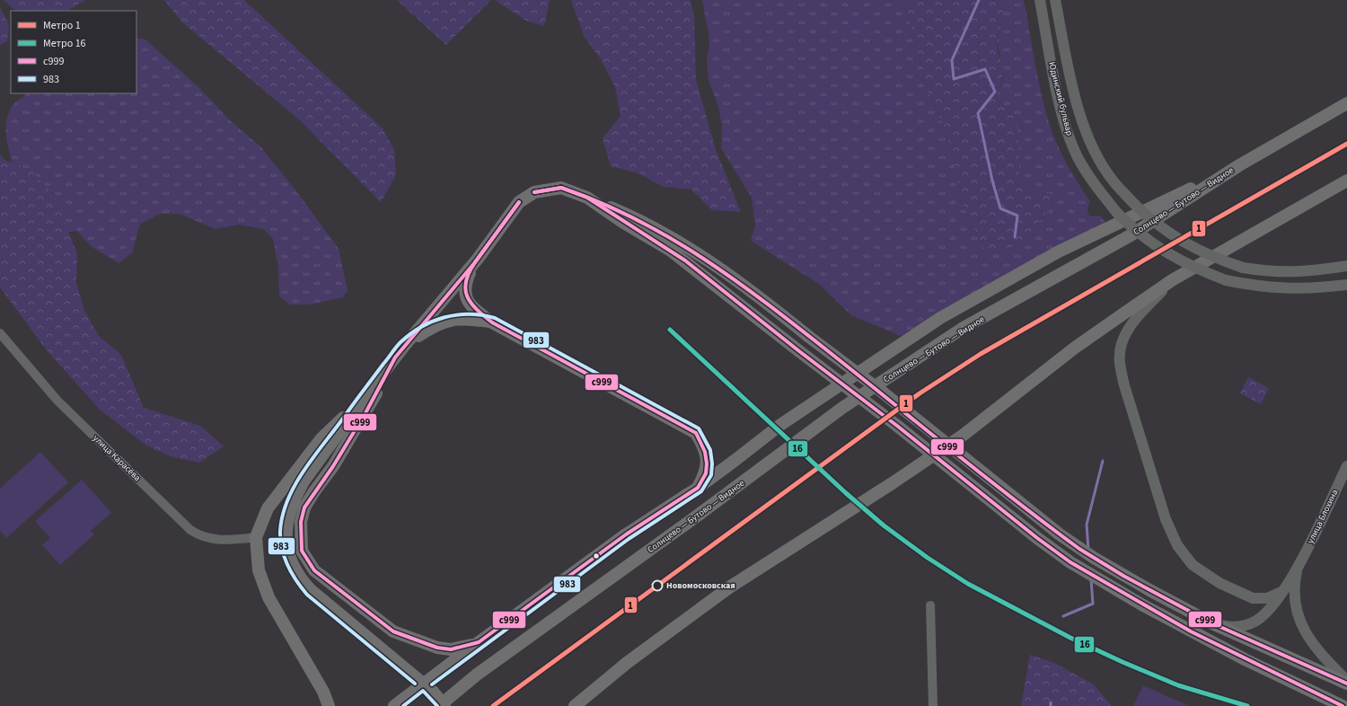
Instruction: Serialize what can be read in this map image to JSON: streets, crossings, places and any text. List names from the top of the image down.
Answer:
{
  "streets": {
    "main road": ["Солнцево — Бутово — Видное"],
    "street": ["Юдинский бульвар", "улица Карасёва", "улица Блохина"]
  },
  "places": ["Новомосковская"],
  "lines": [
    "metro line 1",
    "transit line с999",
    "transit line 983",
    "metro line 16"
  ],
  "legend": [
    "Метро 1",
    "Метро 16",
    "с999",
    "983"
  ]
}
